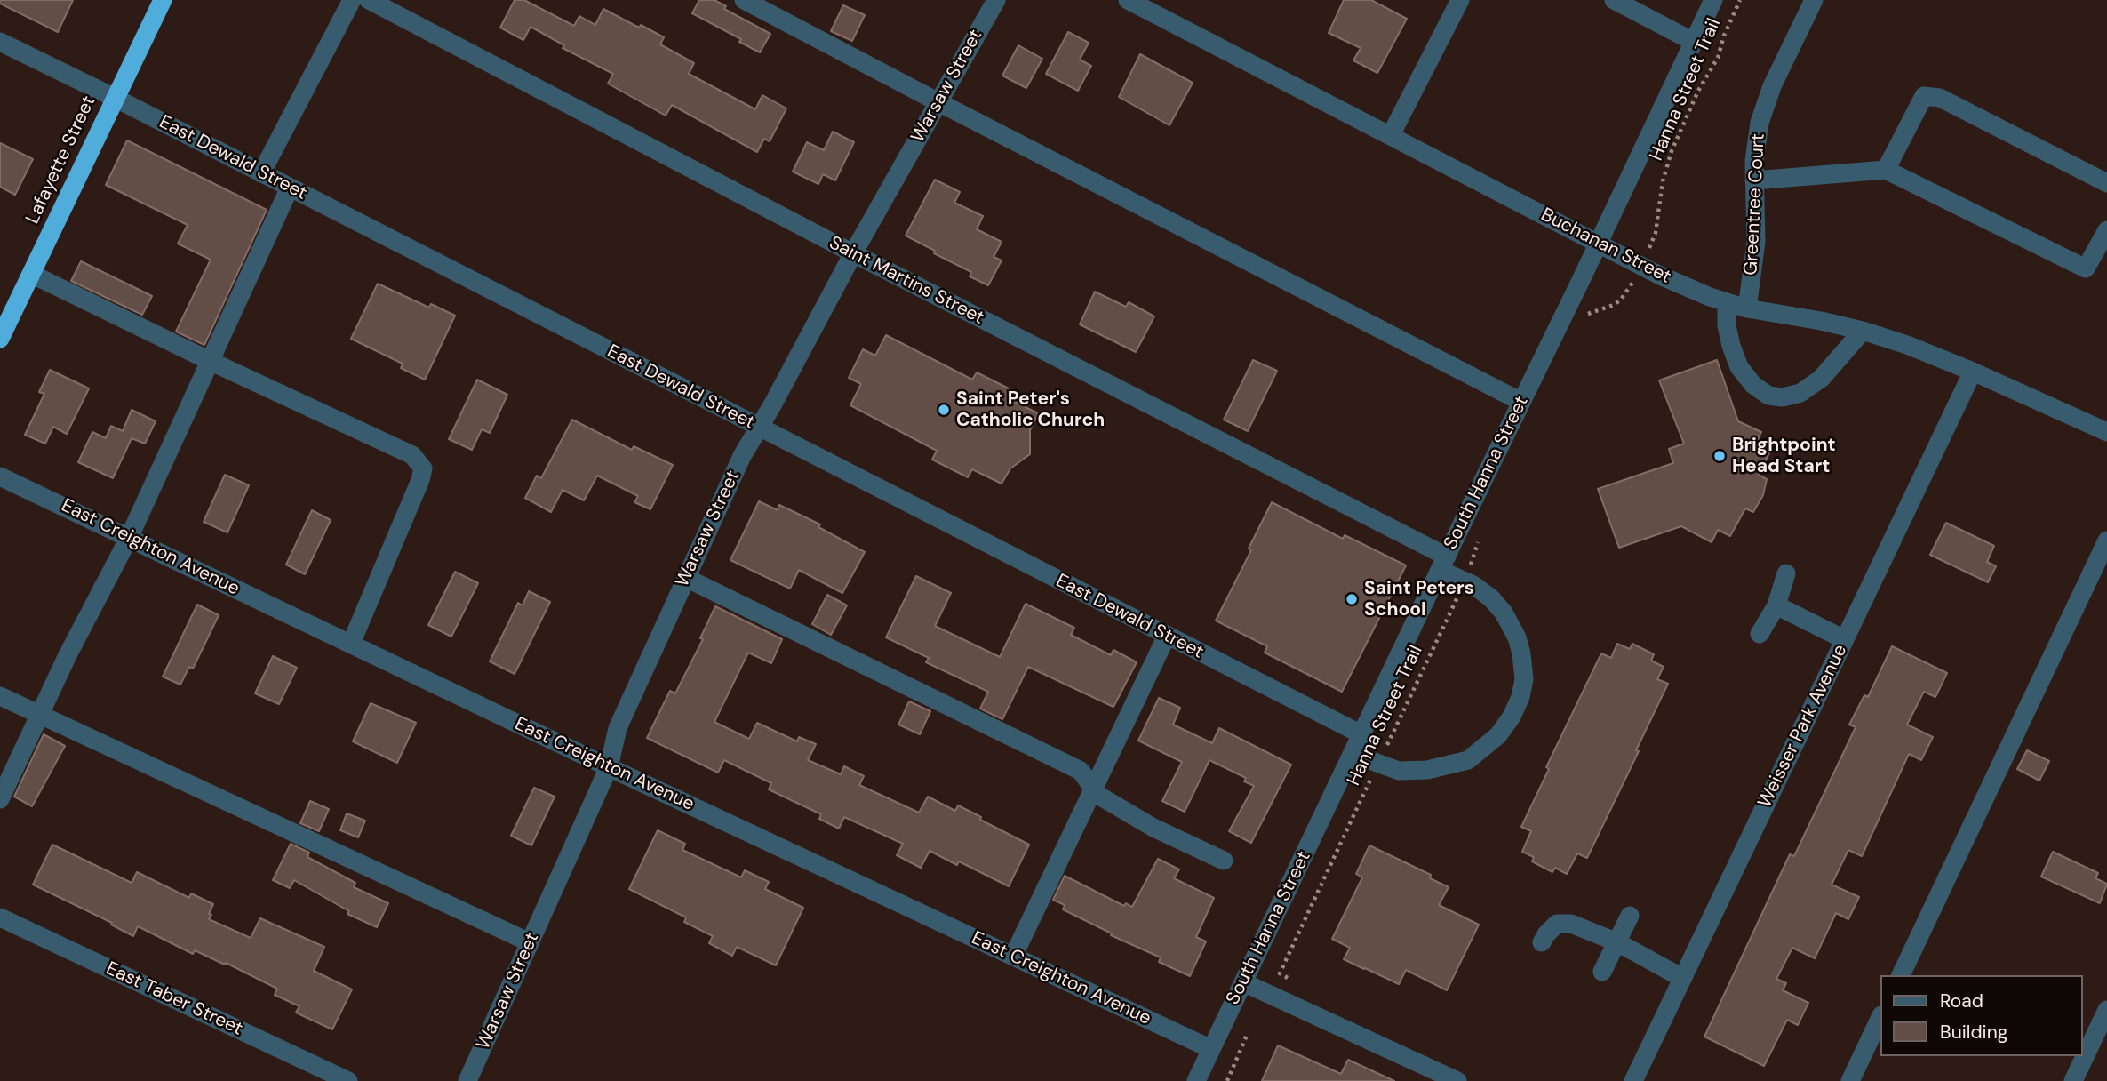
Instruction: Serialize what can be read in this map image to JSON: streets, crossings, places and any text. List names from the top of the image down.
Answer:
{
  "streets": {
    "highway": ["Lafayette Street"],
    "street": [
      "Warsaw Street",
      "East Dewald Street",
      "Greentree Court",
      "Buchanan Street",
      "Saint Martins Street",
      "South Hanna Street",
      "East Creighton Avenue",
      "Weisser Park Avenue",
      "East Taber Street"
    ],
    "path": ["Hanna Street Trail"]
  },
  "crossings": [
    ["Warsaw Street", "East Dewald Street"],
    ["Warsaw Street", "Saint Martins Street"],
    ["Warsaw Street", "East Creighton Avenue"],
    ["Hanna Street Trail", "Buchanan Street"],
    ["Hanna Street Trail", "Saint Martins Street"],
    ["East Dewald Street", "Lafayette Street"],
    ["East Dewald Street", "South Hanna Street"],
    ["Greentree Court", "Buchanan Street"],
    ["Buchanan Street", "South Hanna Street"],
    ["Buchanan Street", "Weisser Park Avenue"],
    ["Saint Martins Street", "South Hanna Street"],
    ["South Hanna Street", "East Creighton Avenue"]
  ],
  "places": ["Saint Peter's Catholic Church", "Brightpoint Head Start", "Saint Peters School"],
  "legend": ["Road", "Building"]
}
